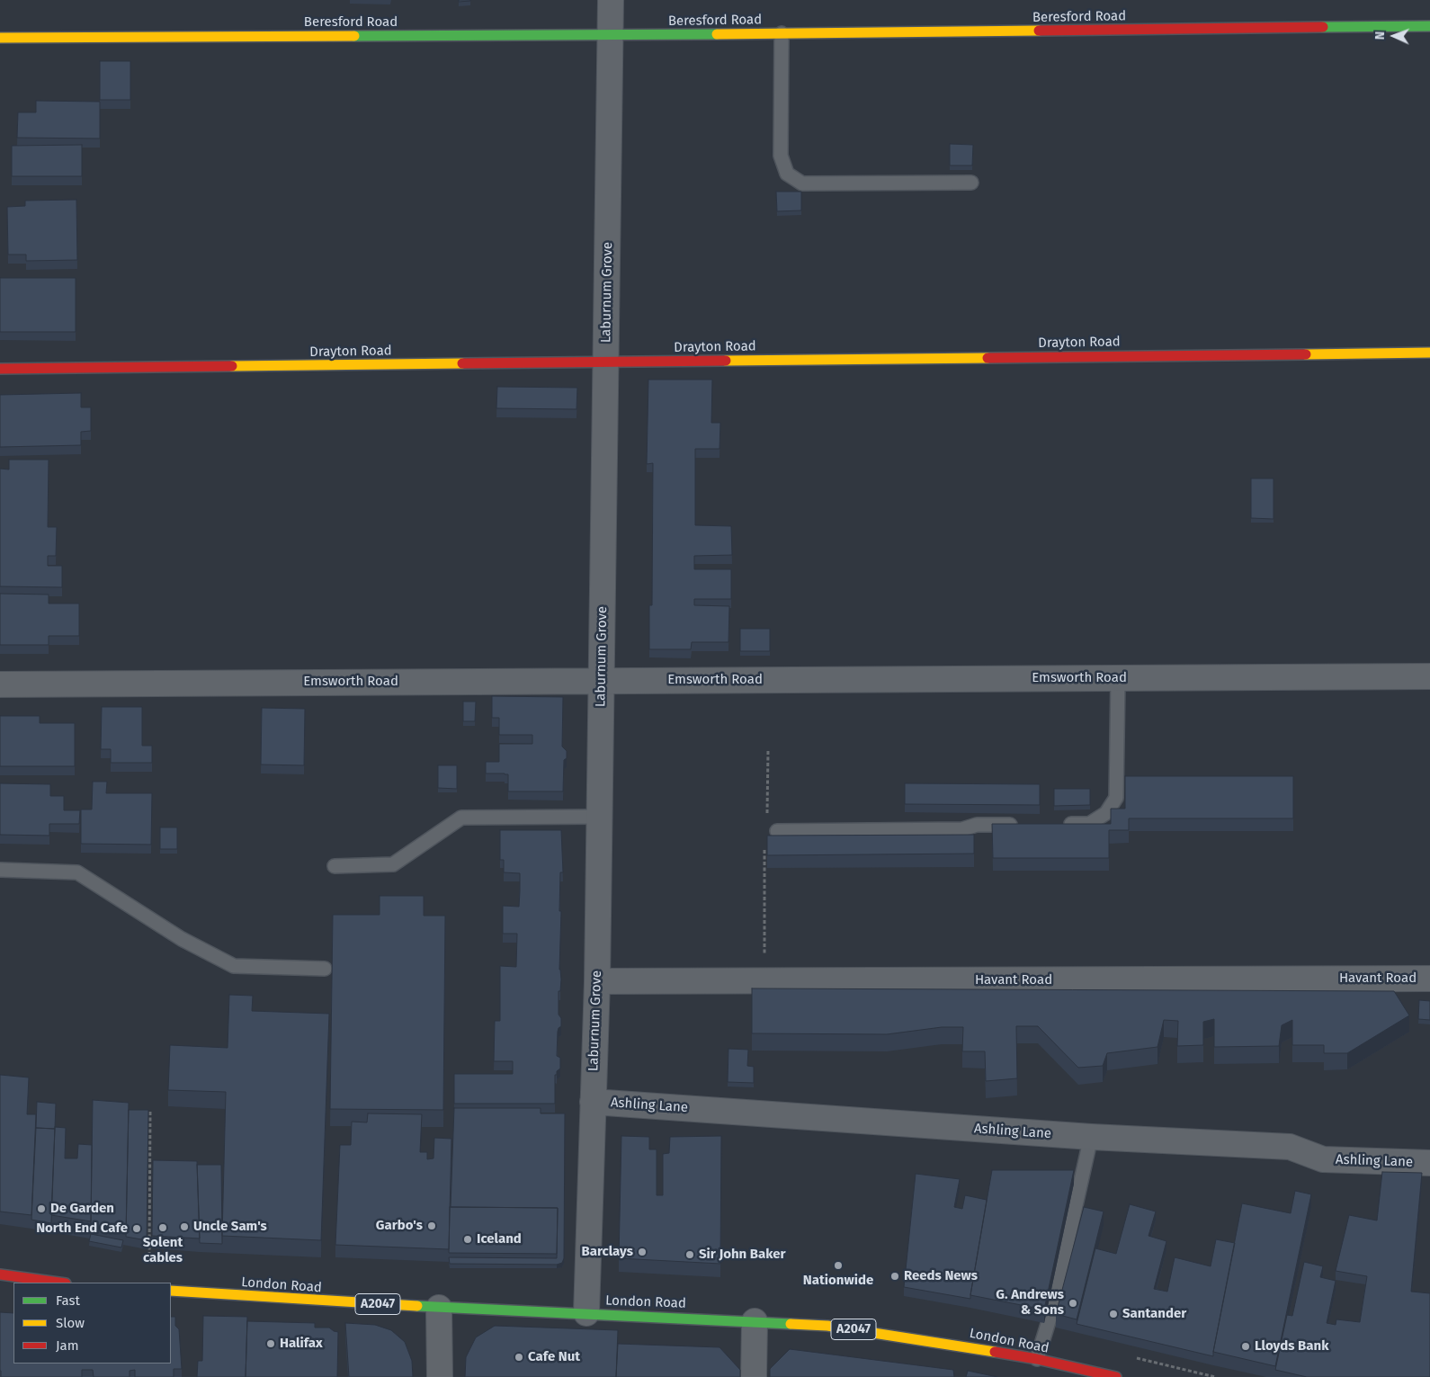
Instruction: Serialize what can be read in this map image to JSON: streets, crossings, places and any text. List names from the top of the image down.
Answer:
{
  "streets": {
    "street": [
      "Beresford Road",
      "Laburnum Grove",
      "Drayton Road",
      "Emsworth Road",
      "Havant Road",
      "Ashling Lane",
      "London Road",
      "A2047"
    ]
  },
  "crossings": [
    ["Beresford Road", "Laburnum Grove"],
    ["Laburnum Grove", "Drayton Road"],
    ["Laburnum Grove", "Emsworth Road"],
    ["Laburnum Grove", "Havant Road"],
    ["Laburnum Grove", "Ashling Lane"],
    ["Laburnum Grove", "London Road"]
  ],
  "places": [
    "De Garden",
    "Garbo's",
    "Uncle Sam's",
    "Solent cables",
    "North End Cafe",
    "Iceland",
    "Barclays",
    "Sir John Baker",
    "Nationwide",
    "Reeds News",
    "G. Andrews & Sons",
    "Santander",
    "Halifax",
    "Lloyds Bank",
    "Cafe Nut"
  ],
  "legend": ["Fast", "Slow", "Jam"],
  "north": "left"
}
